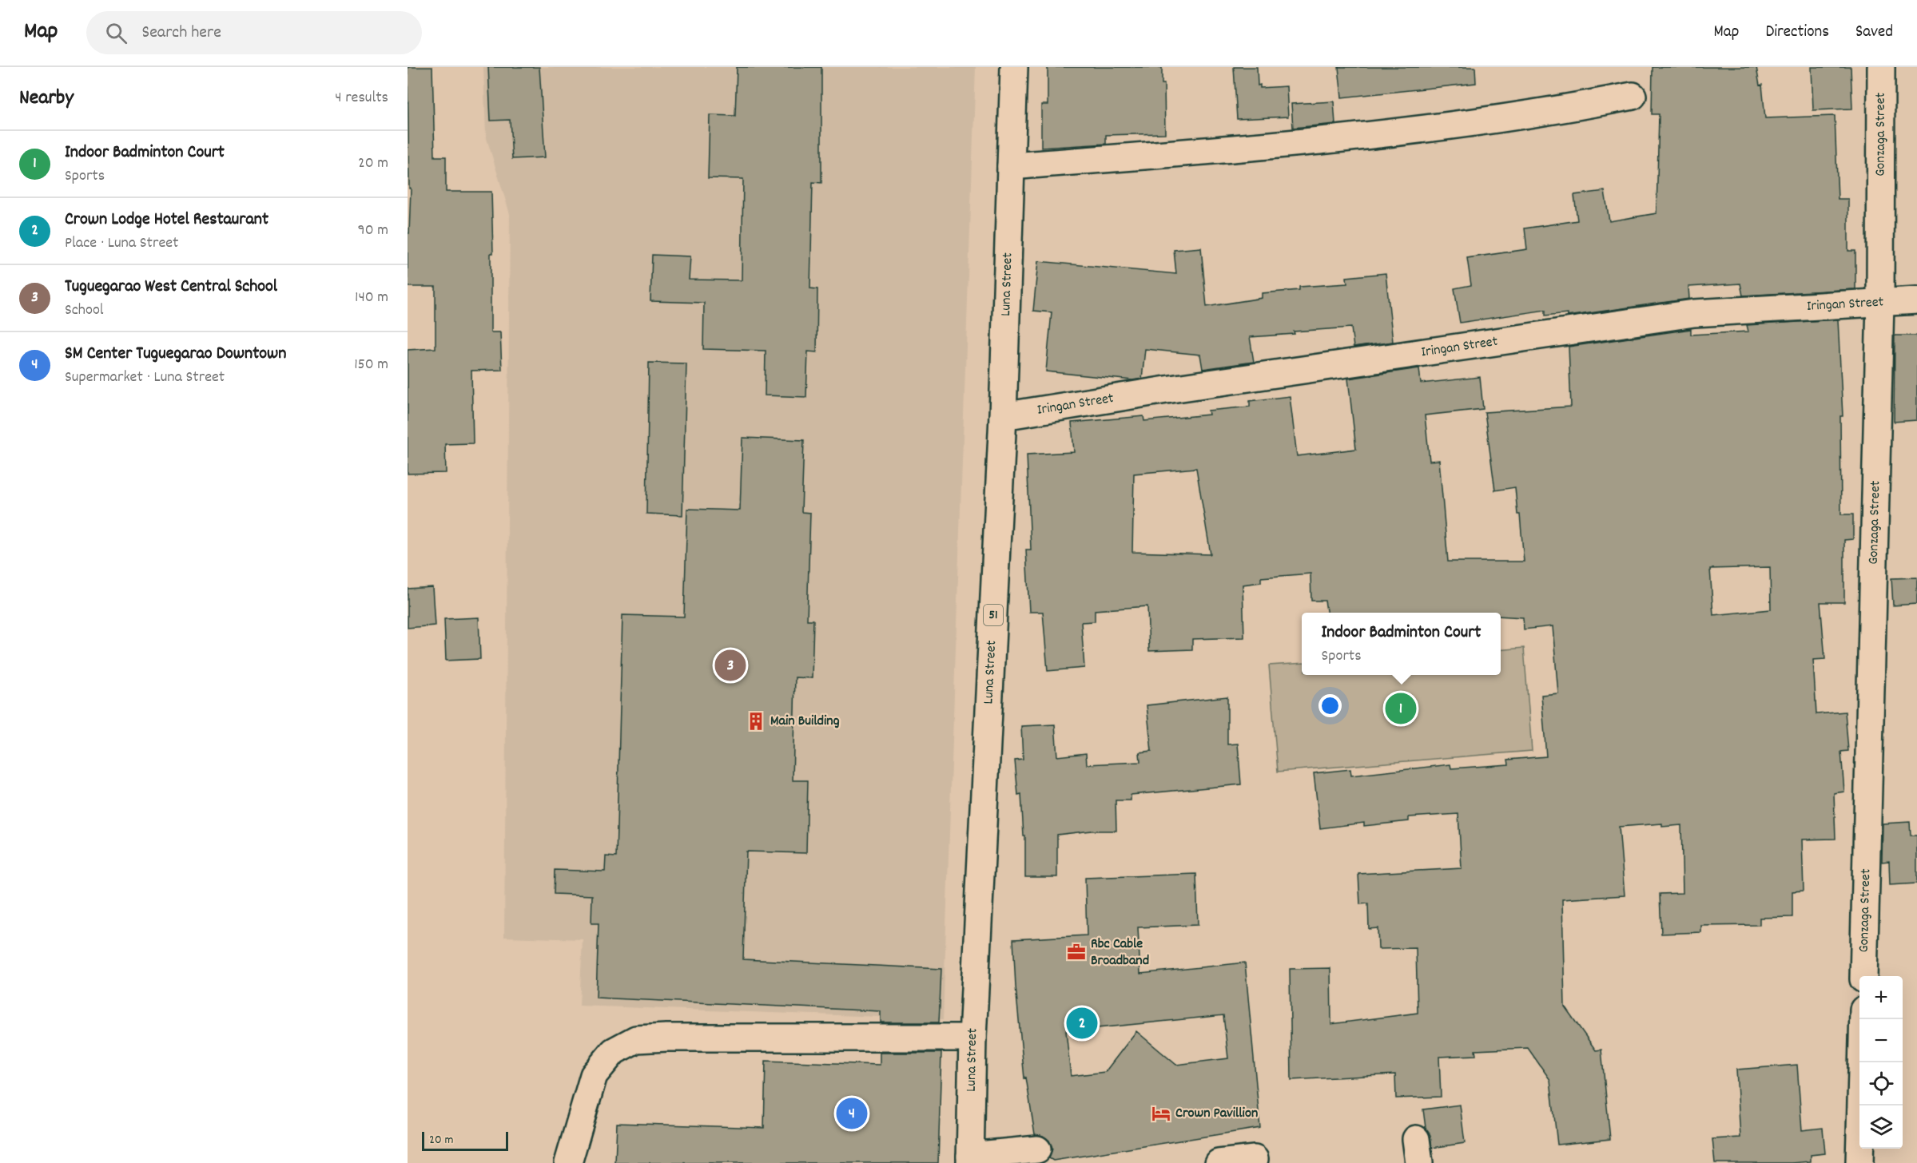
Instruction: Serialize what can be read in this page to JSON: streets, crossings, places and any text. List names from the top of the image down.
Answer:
{
  "streets": {
    "street": [
      "Gonzaga Street",
      "Luna Street",
      "Iringan Street",
      "51"
    ]
  },
  "crossings": [
    ["Gonzaga Street", "Iringan Street"],
    ["Luna Street", "Iringan Street"]
  ],
  "places": {
    "building": ["Main Building"],
    "office": ["Rbc Cable Broadband"],
    "hotel": ["Crown Pavillion"]
  },
  "scale_bar": "20 m",
  "page": {
    "header": "Map",
    "search": "Search here",
    "nav": ["Map", "Directions", "Saved"],
    "heading": ["Nearby", "4 results"],
    "list": [
      {
        "mark": "1",
        "name": "Indoor Badminton Court",
        "note": "Sports",
        "value": "20 m"
      },
      {
        "mark": "2",
        "name": "Crown Lodge Hotel Restaurant",
        "note": "Place · Luna Street",
        "value": "90 m"
      },
      {
        "mark": "3",
        "name": "Tuguegarao West Central School",
        "note": "School",
        "value": "140 m"
      },
      {
        "mark": "4",
        "name": "SM Center Tuguegarao Downtown",
        "note": "Supermarket · Luna Street",
        "value": "150 m"
      }
    ],
    "popup": ["Indoor Badminton Court", "Sports"],
    "pins": [
      "3",
      "1",
      "2",
      "4"
    ],
    "map_buttons": ["+", "−"],
    "scale": "20 m"
  }
}
